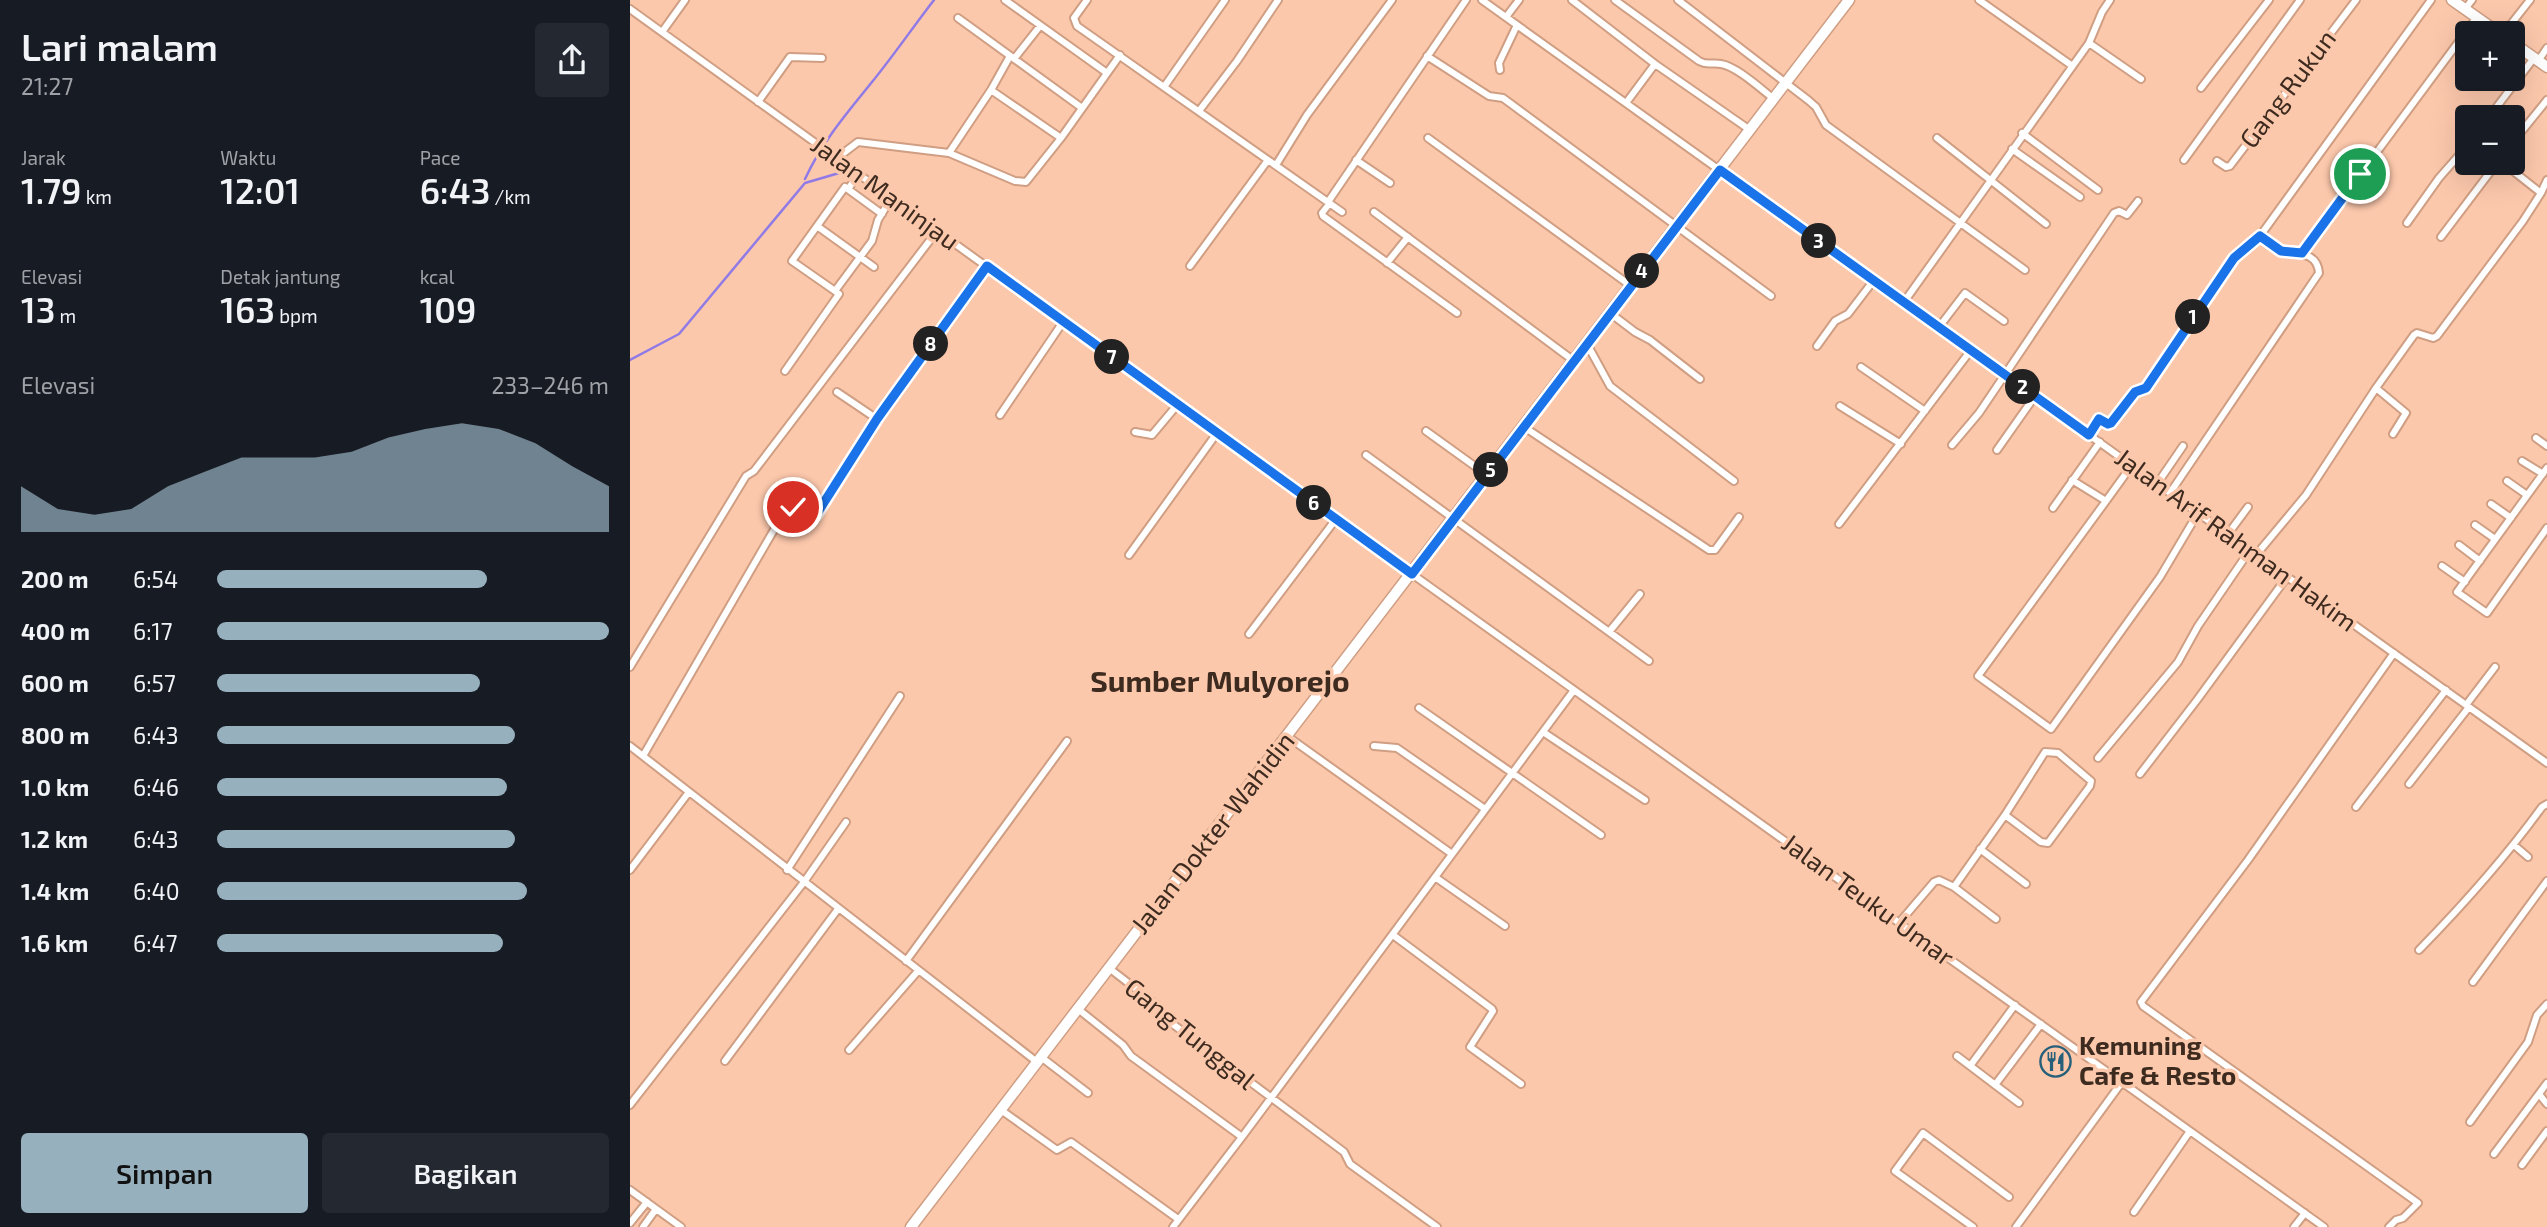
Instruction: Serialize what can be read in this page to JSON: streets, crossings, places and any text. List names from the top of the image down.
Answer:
{
  "streets": {
    "street": [
      "Gang Rukun",
      "Jalan Maninjau",
      "Jalan Arif Rahman Hakim",
      "Jalan Dokter Wahidin",
      "Jalan Teuku Umar",
      "Gang Tunggal"
    ]
  },
  "crossings": [
    ["Jalan Maninjau", "Jalan Dokter Wahidin"],
    ["Jalan Maninjau", "Jalan Teuku Umar"],
    ["Jalan Arif Rahman Hakim", "Jalan Dokter Wahidin"],
    ["Jalan Dokter Wahidin", "Jalan Teuku Umar"],
    ["Jalan Dokter Wahidin", "Gang Tunggal"]
  ],
  "districts": ["Sumber Mulyorejo"],
  "places": {
    "restaurant": ["Kemuning Cafe & Resto"]
  },
  "page": {
    "heading": ["Lari malam", "21:27"],
    "map_buttons": ["+", "−"],
    "stats": [
      ["Jarak", "1.79 km"],
      ["Waktu", "12:01"],
      ["Pace", "6:43 /km"],
      ["Elevasi", "13 m"],
      ["Detak jantung", "163 bpm"],
      ["kcal", "109"]
    ],
    "pins": [
      "3",
      "4",
      "1",
      "8",
      "7",
      "2",
      "5",
      "6"
    ],
    "chart": ["Elevasi", "233–246 m"],
    "list": [
      {
        "name": "200 m",
        "note": "6:54"
      },
      {
        "name": "400 m",
        "note": "6:17"
      },
      {
        "name": "600 m",
        "note": "6:57"
      },
      {
        "name": "800 m",
        "note": "6:43"
      },
      {
        "name": "1.0 km",
        "note": "6:46"
      },
      {
        "name": "1.2 km",
        "note": "6:43"
      },
      {
        "name": "1.4 km",
        "note": "6:40"
      },
      {
        "name": "1.6 km",
        "note": "6:47"
      }
    ],
    "buttons": ["Simpan", "Bagikan"]
  }
}
